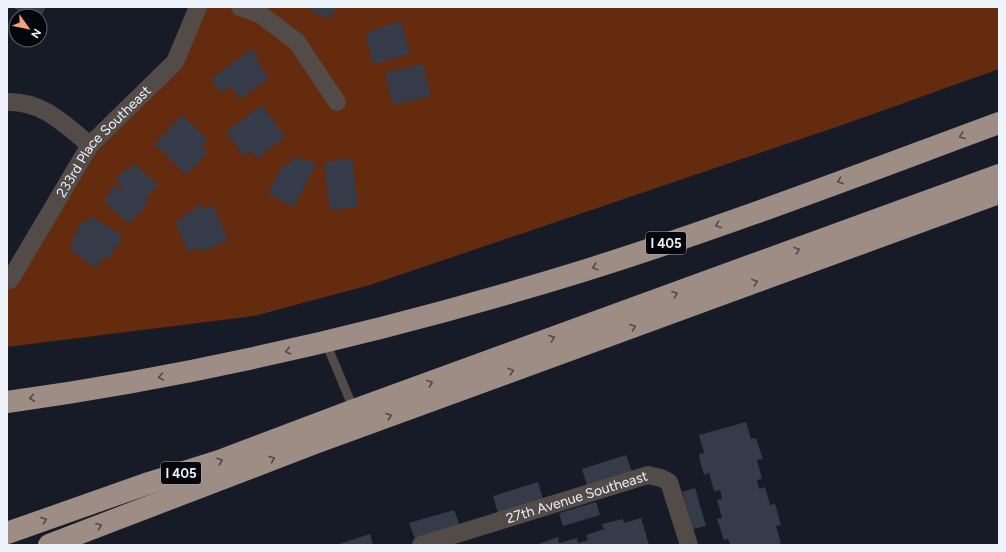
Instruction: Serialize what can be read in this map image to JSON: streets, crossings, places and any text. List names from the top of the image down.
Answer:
{
  "streets": {
    "highway": ["I 405"],
    "street": ["233rd Place Southeast", "27th Avenue Southeast"]
  },
  "north": "bottom right"
}
